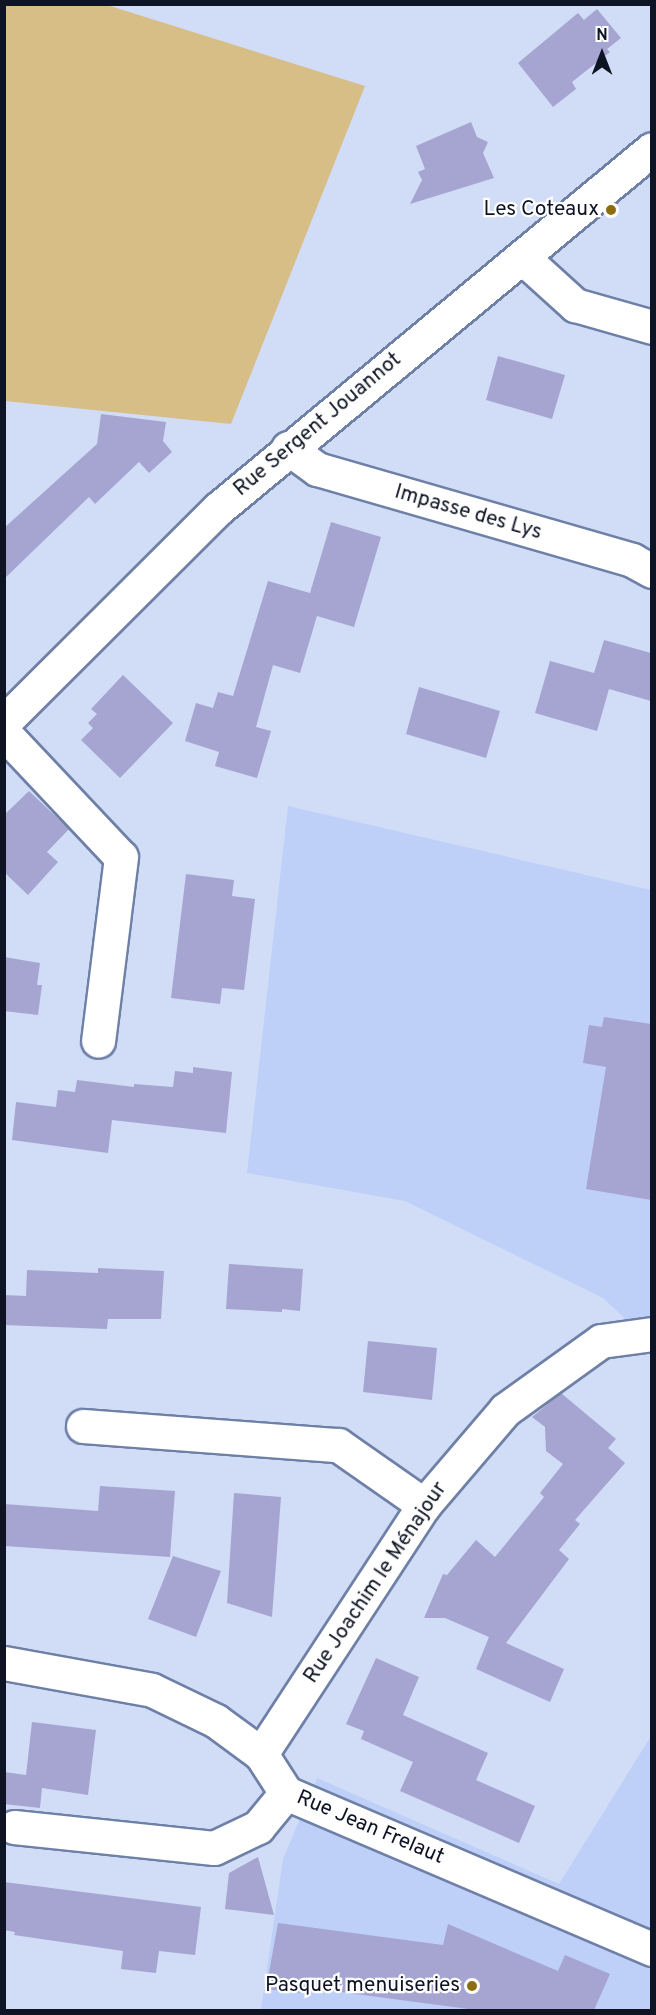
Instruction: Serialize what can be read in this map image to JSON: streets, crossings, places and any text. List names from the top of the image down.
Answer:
{
  "streets": {
    "street": [
      "Rue Sergent Jouannot",
      "Impasse des Lys",
      "Rue Joachim le Ménajour",
      "Rue Jean Frelaut"
    ]
  },
  "crossings": [
    ["Rue Sergent Jouannot", "Impasse des Lys"],
    ["Rue Joachim le Ménajour", "Rue Jean Frelaut"]
  ],
  "places": ["Les Coteaux", "Pasquet menuiseries"],
  "north": "top"
}
